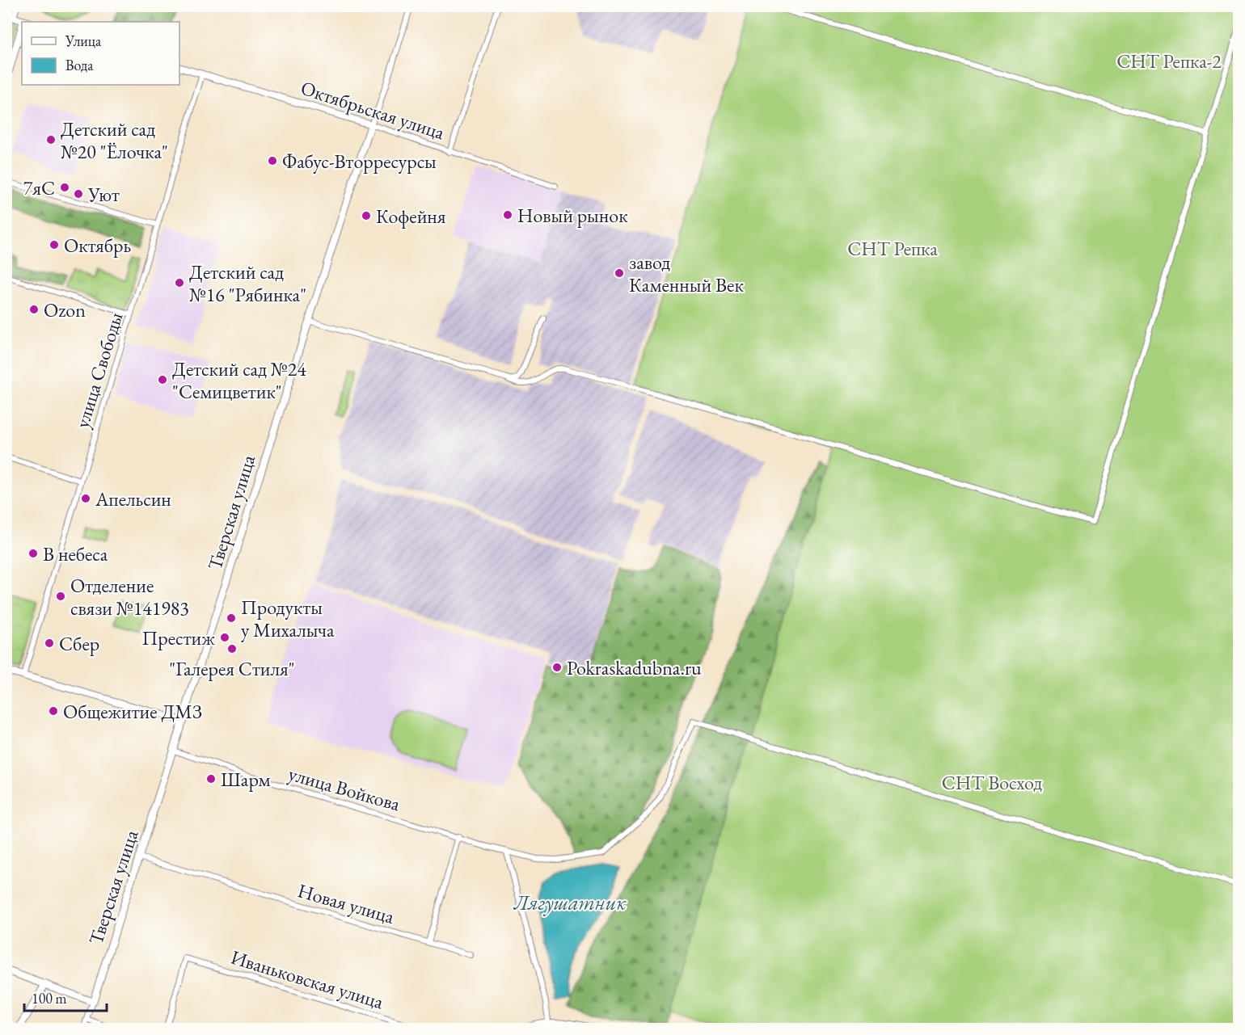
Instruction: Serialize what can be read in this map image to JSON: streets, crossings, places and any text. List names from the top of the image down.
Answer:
{
  "streets": {
    "main road": ["Октябрьская улица", "Тверская улица"],
    "street": [
      "улица Свободы",
      "улица Войкова",
      "Новая улица",
      "Иваньковская улица"
    ]
  },
  "crossings": [
    ["Октябрьская улица", "улица Свободы"],
    ["Октябрьская улица", "Тверская улица"],
    ["Тверская улица", "улица Войкова"],
    ["Тверская улица", "Новая улица"]
  ],
  "water": ["Лягушатник"],
  "parks": ["СНТ Репка-2", "СНТ Репка", "СНТ Восход"],
  "places": [
    "Детский сад №20 \"Ёлочка\"",
    "Фабус-Вторресурсы",
    "7яС",
    "Уют",
    "Новый рынок",
    "Кофейня",
    "Октябрь",
    "завод Каменный Век",
    "Детский сад №16 \"Рябинка\"",
    "Ozon",
    "Детский сад №24 \"Семицветик\"",
    "Апельсин",
    "В небеса",
    "Отделение связи №141983",
    "Продукты у Михалыча",
    "Престиж",
    "Сбер",
    "\"Галерея Стиля\"",
    "Pokraskadubna.ru",
    "Общежитие ДМЗ",
    "Шарм"
  ],
  "legend": ["Улица", "Вода"],
  "scale_bar": "100 m"
}
